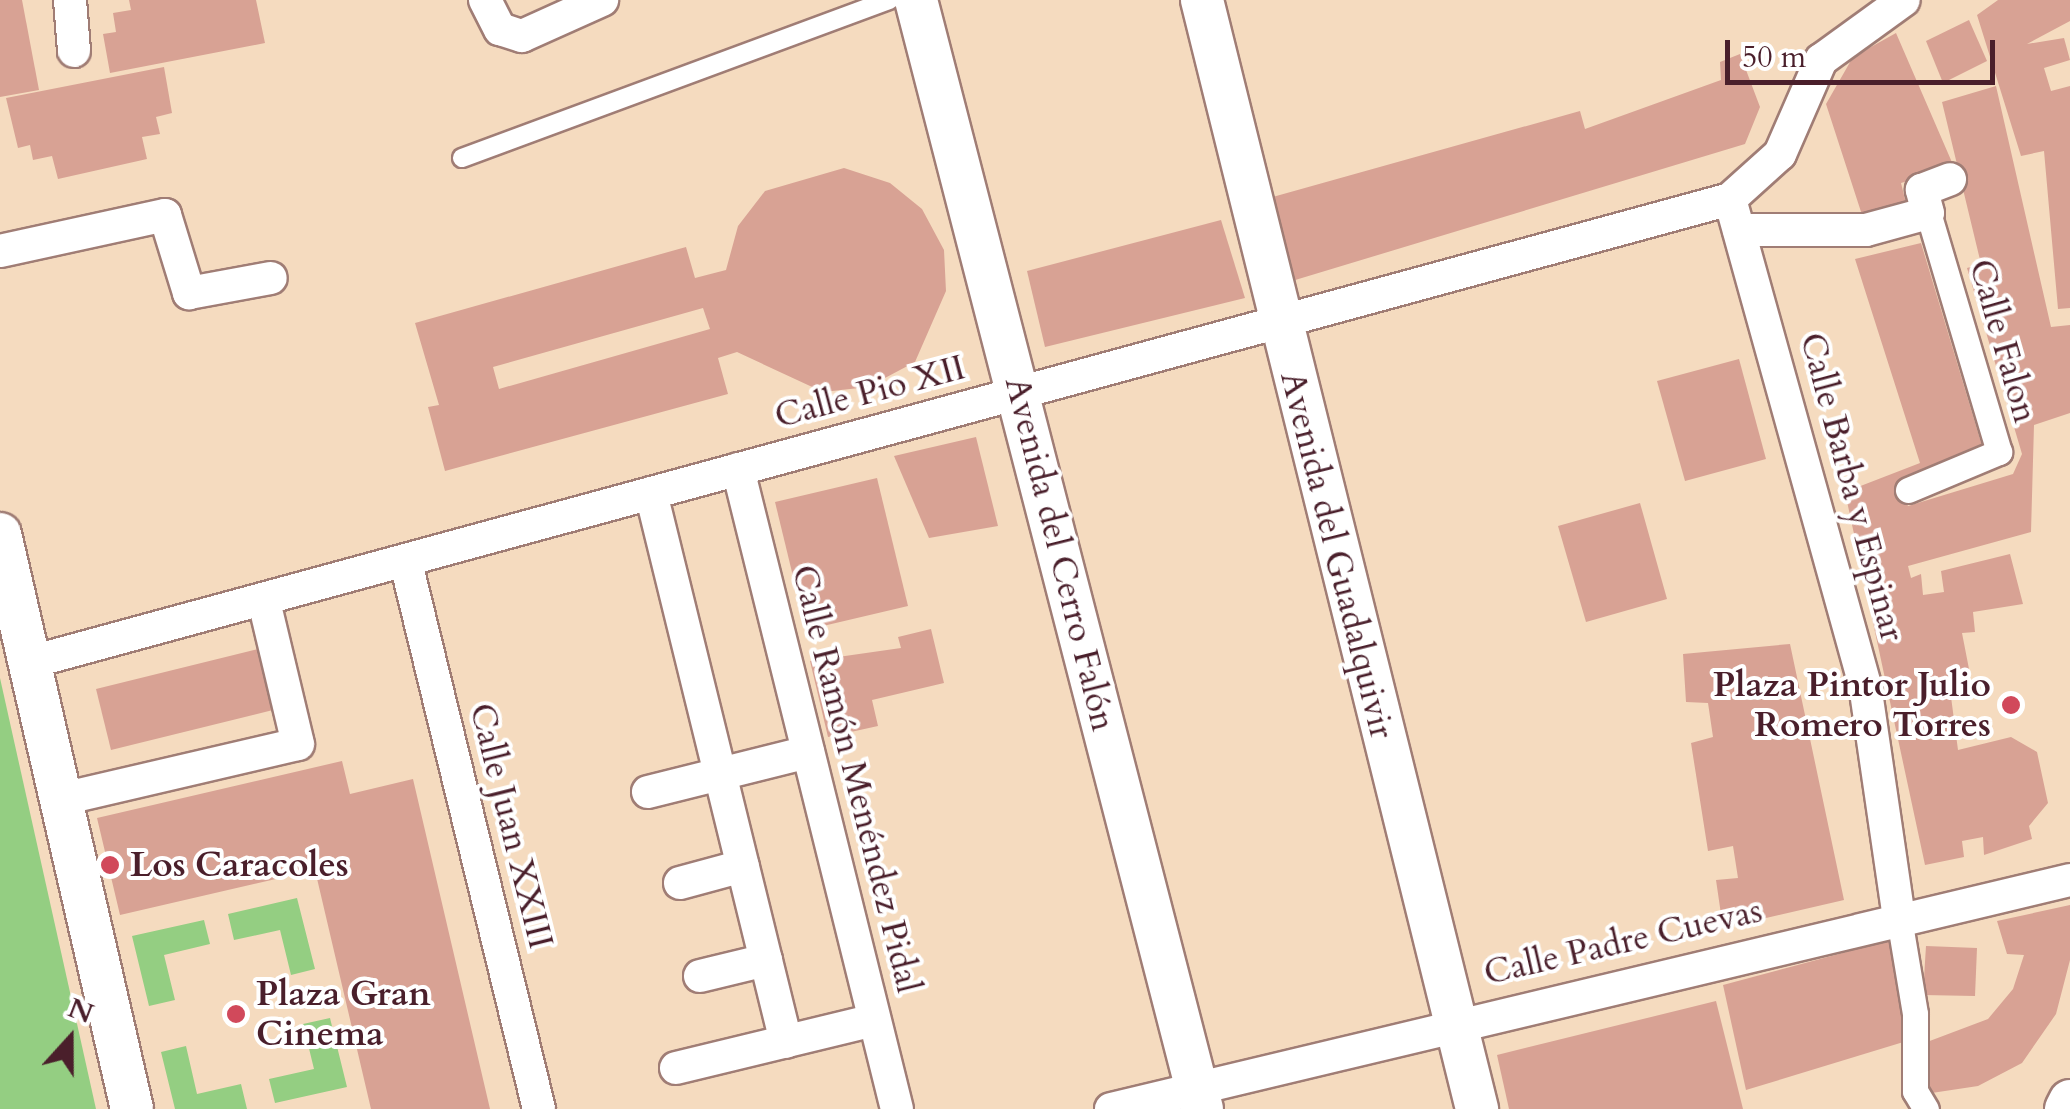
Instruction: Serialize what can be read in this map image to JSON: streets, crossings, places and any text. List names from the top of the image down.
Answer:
{
  "streets": {
    "street": [
      "Calle Falon",
      "Calle Pio XII",
      "Calle Barba y Espinar",
      "Avenida del Cerro Falón",
      "Avenida del Guadalquivir",
      "Calle Ramón Menéndez Pidal",
      "Calle Juan XXIII",
      "Calle Padre Cuevas"
    ]
  },
  "crossings": [
    ["Calle Pio XII", "Calle Barba y Espinar"],
    ["Calle Pio XII", "Avenida del Cerro Falón"],
    ["Calle Pio XII", "Avenida del Guadalquivir"],
    ["Calle Pio XII", "Calle Ramón Menéndez Pidal"],
    ["Calle Pio XII", "Calle Juan XXIII"],
    ["Calle Barba y Espinar", "Calle Padre Cuevas"],
    ["Avenida del Cerro Falón", "Calle Padre Cuevas"],
    ["Avenida del Guadalquivir", "Calle Padre Cuevas"]
  ],
  "places": ["Plaza Pintor Julio Romero Torres", "Los Caracoles", "Plaza Gran Cinema"],
  "scale_bar": "50 m",
  "north": "top"
}
